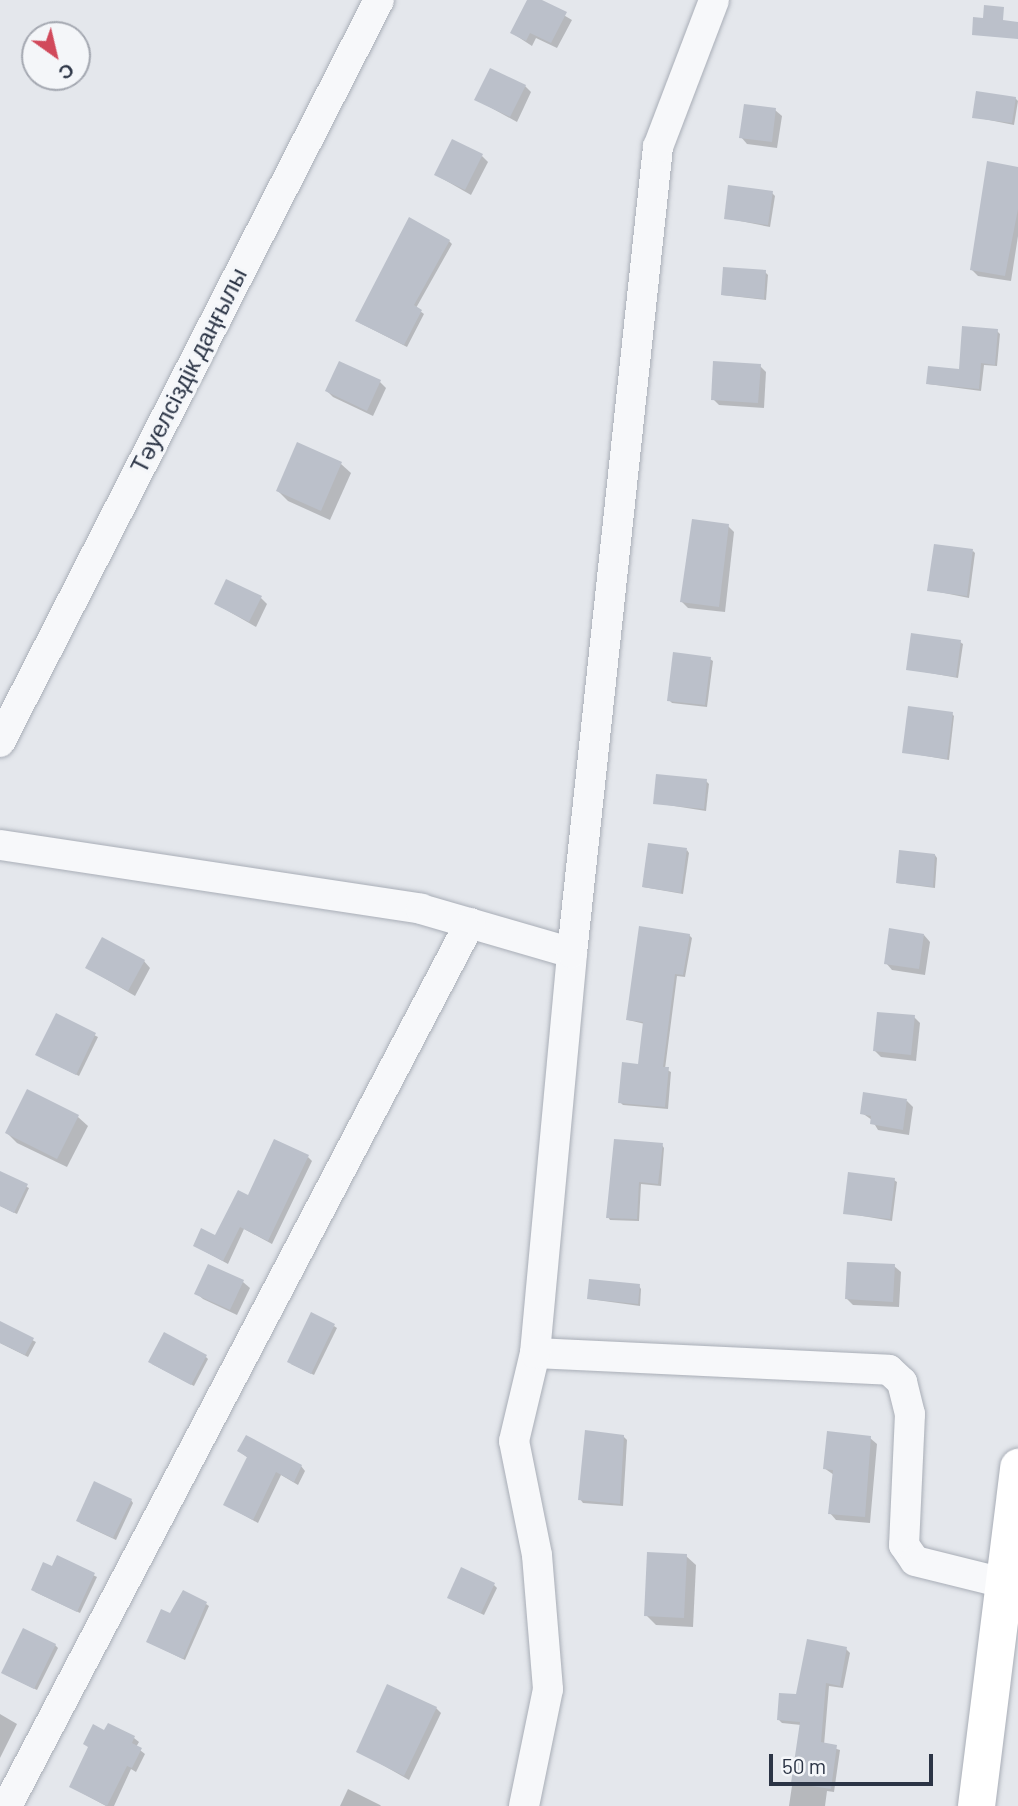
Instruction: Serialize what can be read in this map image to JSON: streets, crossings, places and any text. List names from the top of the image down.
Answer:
{
  "streets": {
    "street": ["Тәуелсіздік даңғылы"]
  },
  "scale_bar": "50 m",
  "north": "bottom right"
}
